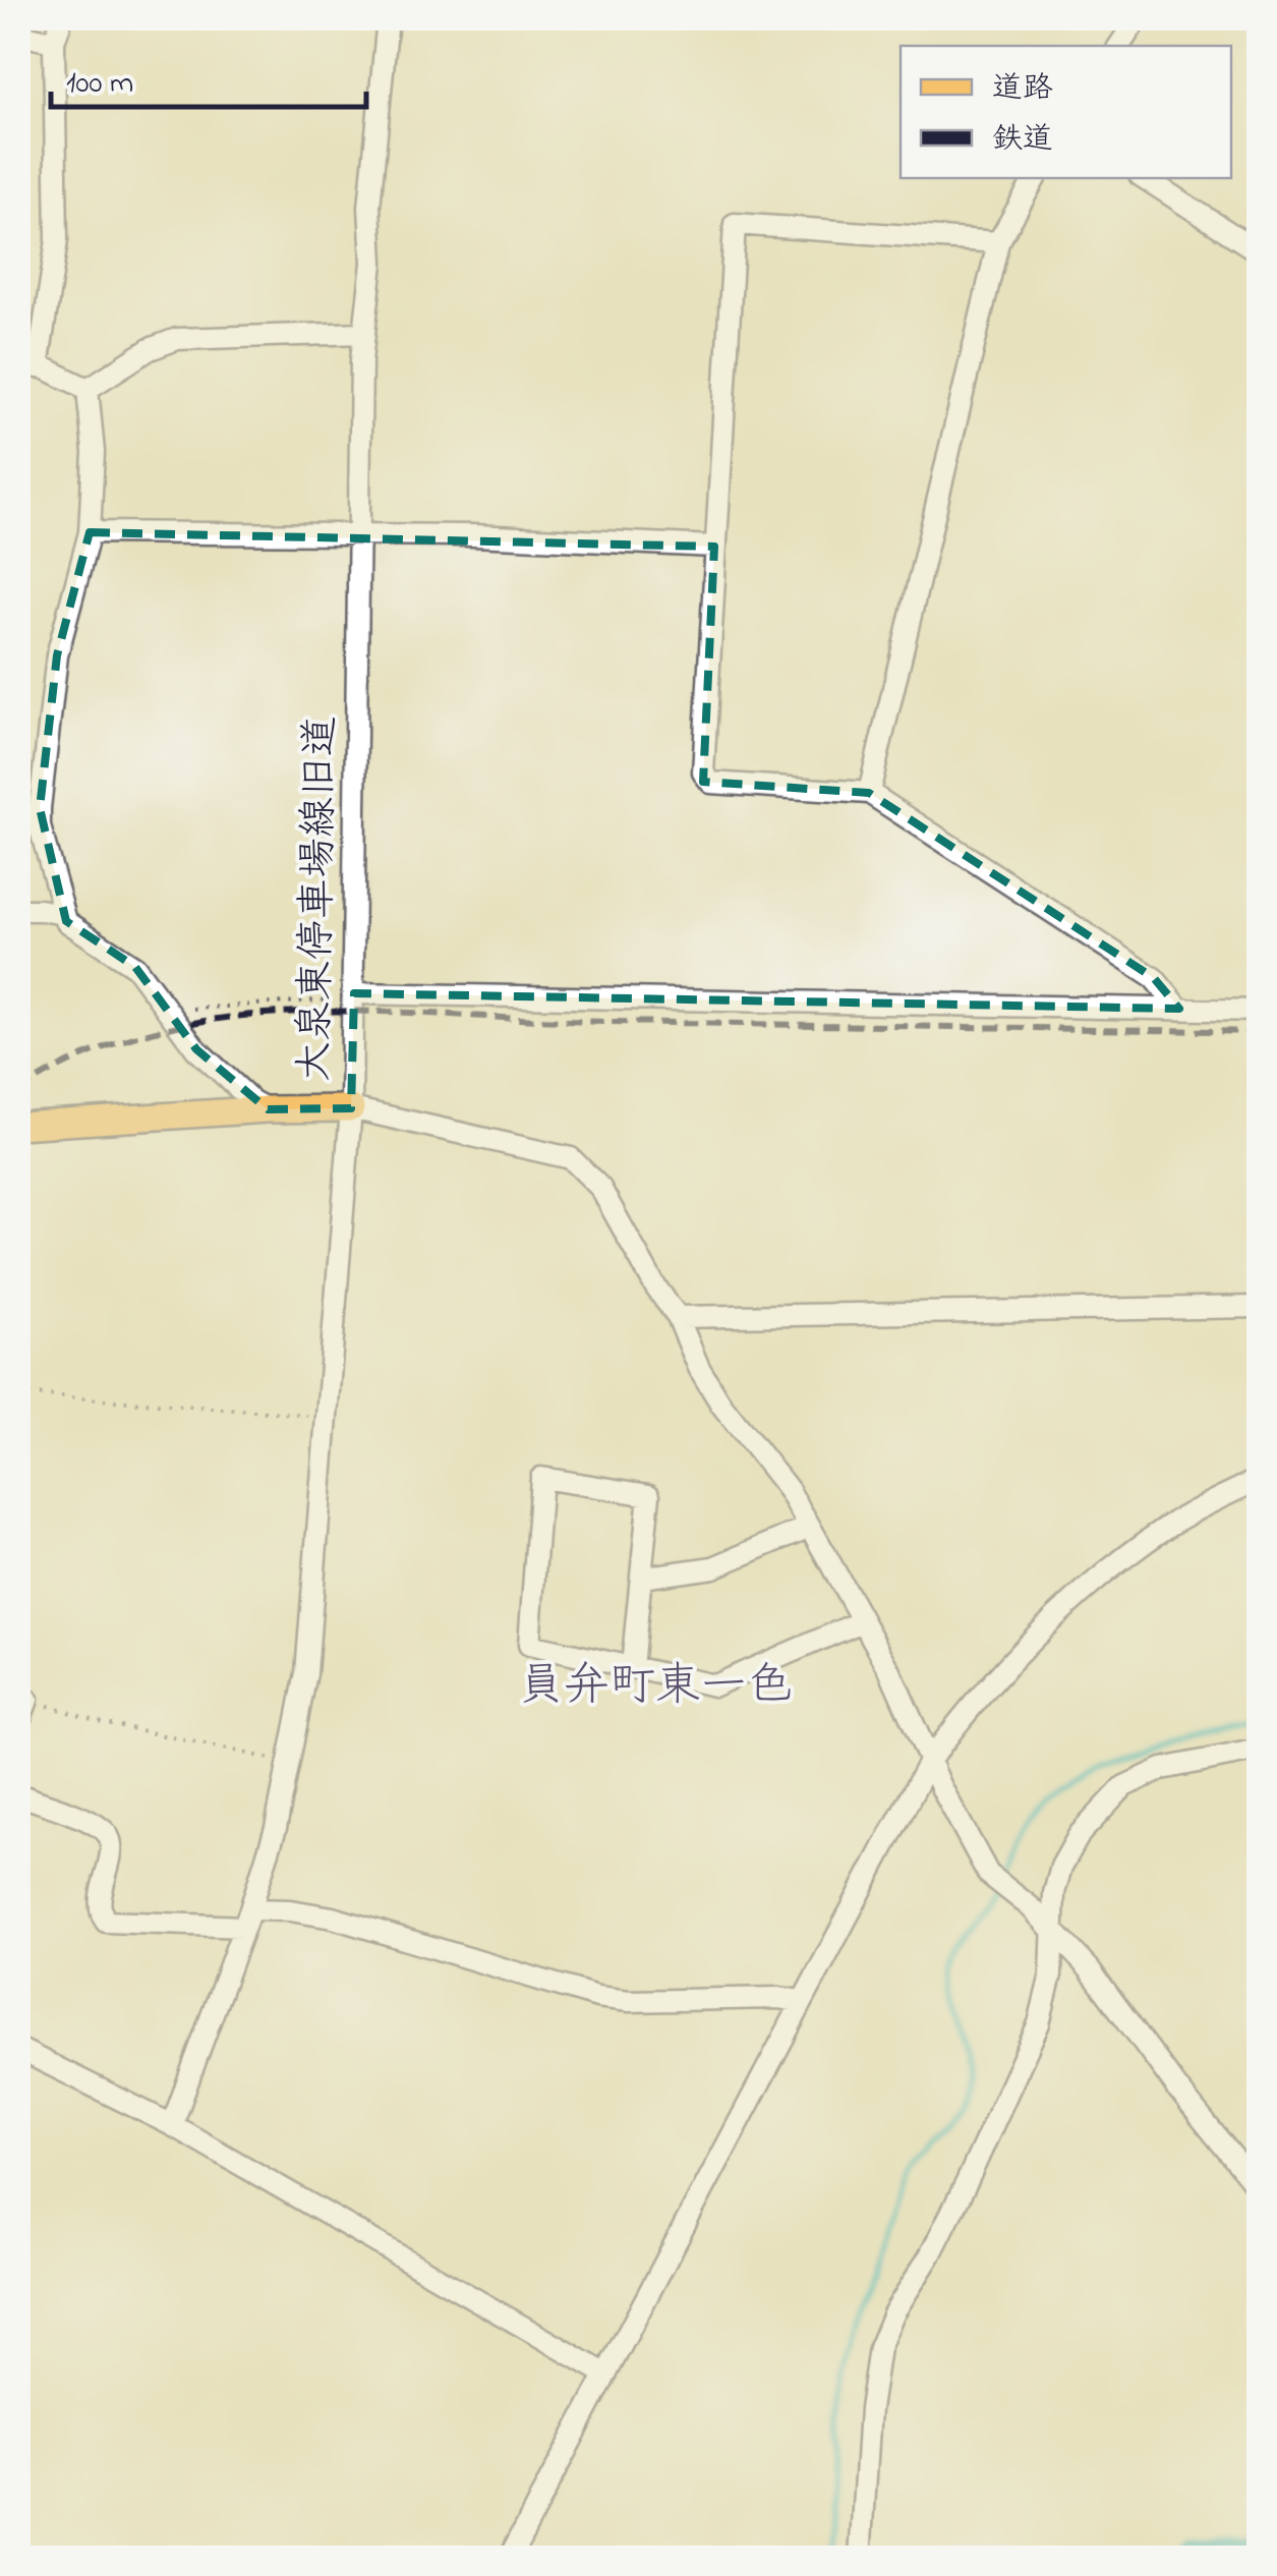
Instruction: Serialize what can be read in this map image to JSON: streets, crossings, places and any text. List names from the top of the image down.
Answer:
{
  "streets": {
    "street": ["大泉東停車場線旧道"]
  },
  "districts": ["員弁町東一色"],
  "legend": ["道路", "鉄道"],
  "scale_bar": "100 m"
}
